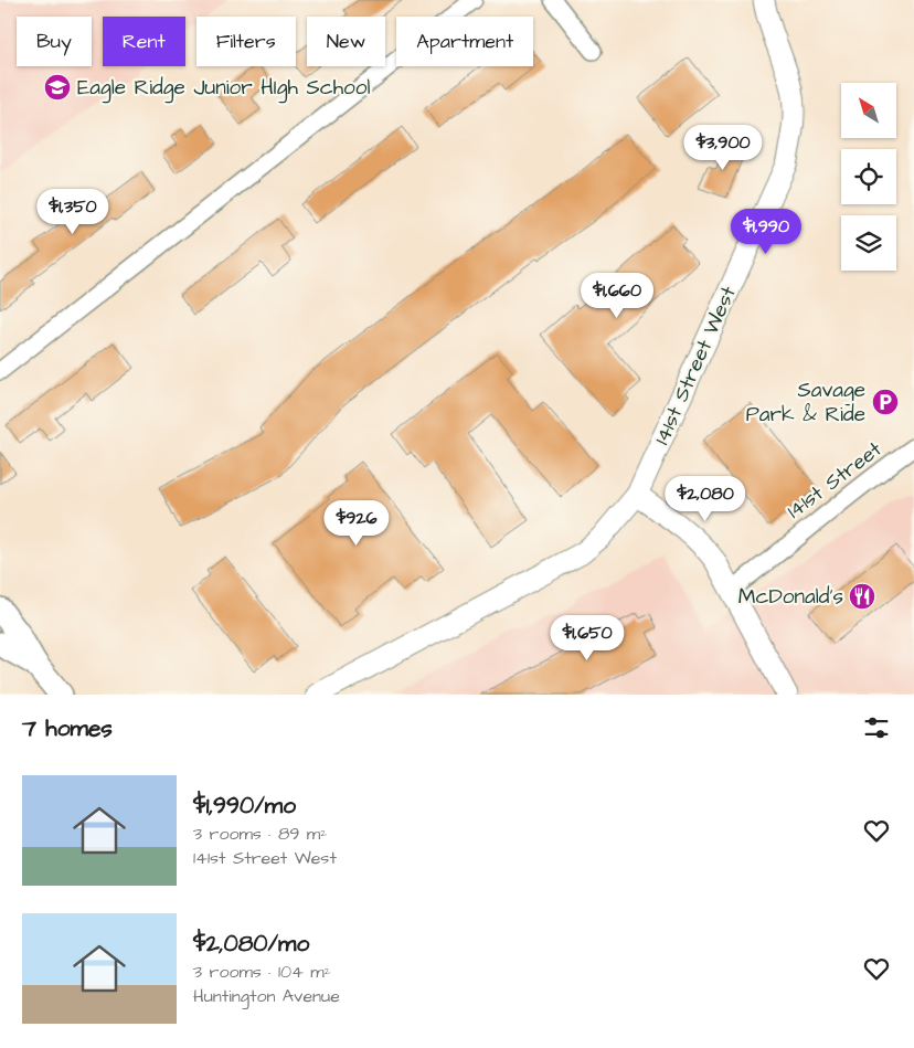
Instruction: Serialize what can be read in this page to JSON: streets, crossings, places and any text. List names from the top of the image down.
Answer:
{
  "streets": {
    "street": ["141st Street West", "141st Street"]
  },
  "places": {
    "school or university": ["Eagle Ridge Junior HIgh School"],
    "parking": ["Savage Park & Ride"],
    "restaurant": ["McDonald's"]
  },
  "north": "top left",
  "page": {
    "chip": [
      "Buy",
      "Rent",
      "Filters",
      "New",
      "Apartment"
    ],
    "price": [
      "$3,900",
      "$1,350",
      "$1,990",
      "$1,660",
      "$2,080",
      "$926",
      "$1,650"
    ],
    "heading": "7 homes",
    "list": [
      {
        "name": "$1,990/mo",
        "note": "3 rooms · 89 m² · 141st Street West"
      },
      {
        "name": "$2,080/mo",
        "note": "3 rooms · 104 m² · Huntington Avenue"
      }
    ]
  }
}
